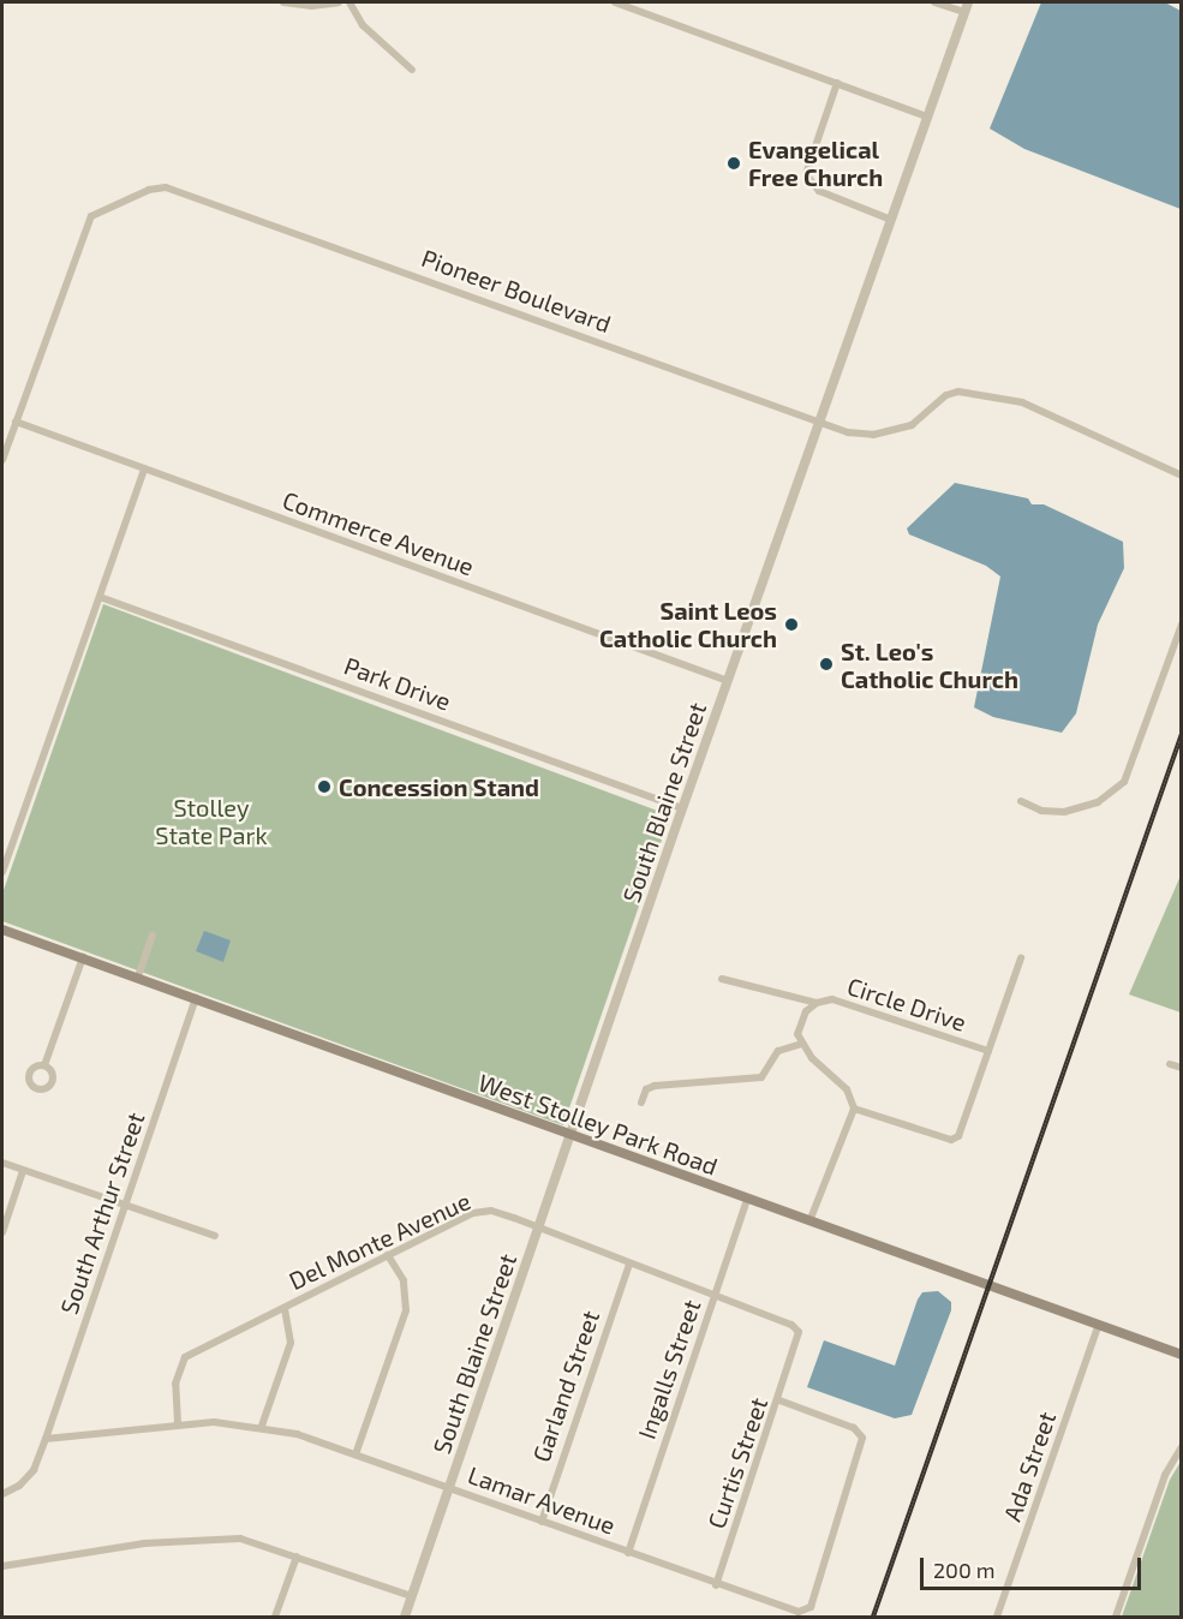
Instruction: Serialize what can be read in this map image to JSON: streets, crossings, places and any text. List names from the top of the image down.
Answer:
{
  "streets": {
    "main road": ["West Stolley Park Road"],
    "street": [
      "Pioneer Boulevard",
      "Commerce Avenue",
      "Park Drive",
      "South Blaine Street",
      "Circle Drive",
      "South Arthur Street",
      "Del Monte Avenue",
      "Ingalls Street",
      "Garland Street",
      "Curtis Street",
      "Ada Street",
      "Lamar Avenue"
    ]
  },
  "crossings": [
    ["Pioneer Boulevard", "Commerce Avenue"],
    ["Pioneer Boulevard", "South Blaine Street"],
    ["Commerce Avenue", "South Blaine Street"],
    ["Park Drive", "South Blaine Street"],
    ["South Blaine Street", "West Stolley Park Road"],
    ["South Blaine Street", "Del Monte Avenue"],
    ["South Blaine Street", "Lamar Avenue"],
    ["West Stolley Park Road", "South Arthur Street"],
    ["West Stolley Park Road", "Ingalls Street"],
    ["West Stolley Park Road", "Ada Street"],
    ["South Arthur Street", "Lamar Avenue"],
    ["Del Monte Avenue", "Ingalls Street"],
    ["Del Monte Avenue", "Garland Street"],
    ["Del Monte Avenue", "Curtis Street"],
    ["Del Monte Avenue", "Lamar Avenue"],
    ["Ingalls Street", "Lamar Avenue"],
    ["Garland Street", "Lamar Avenue"],
    ["Curtis Street", "Lamar Avenue"]
  ],
  "parks": ["Stolley State Park"],
  "places": [
    "Evangelical Free Church",
    "Saint Leos Catholic Church",
    "St. Leo's Catholic Church",
    "Concession Stand"
  ],
  "scale_bar": "200 m"
}
